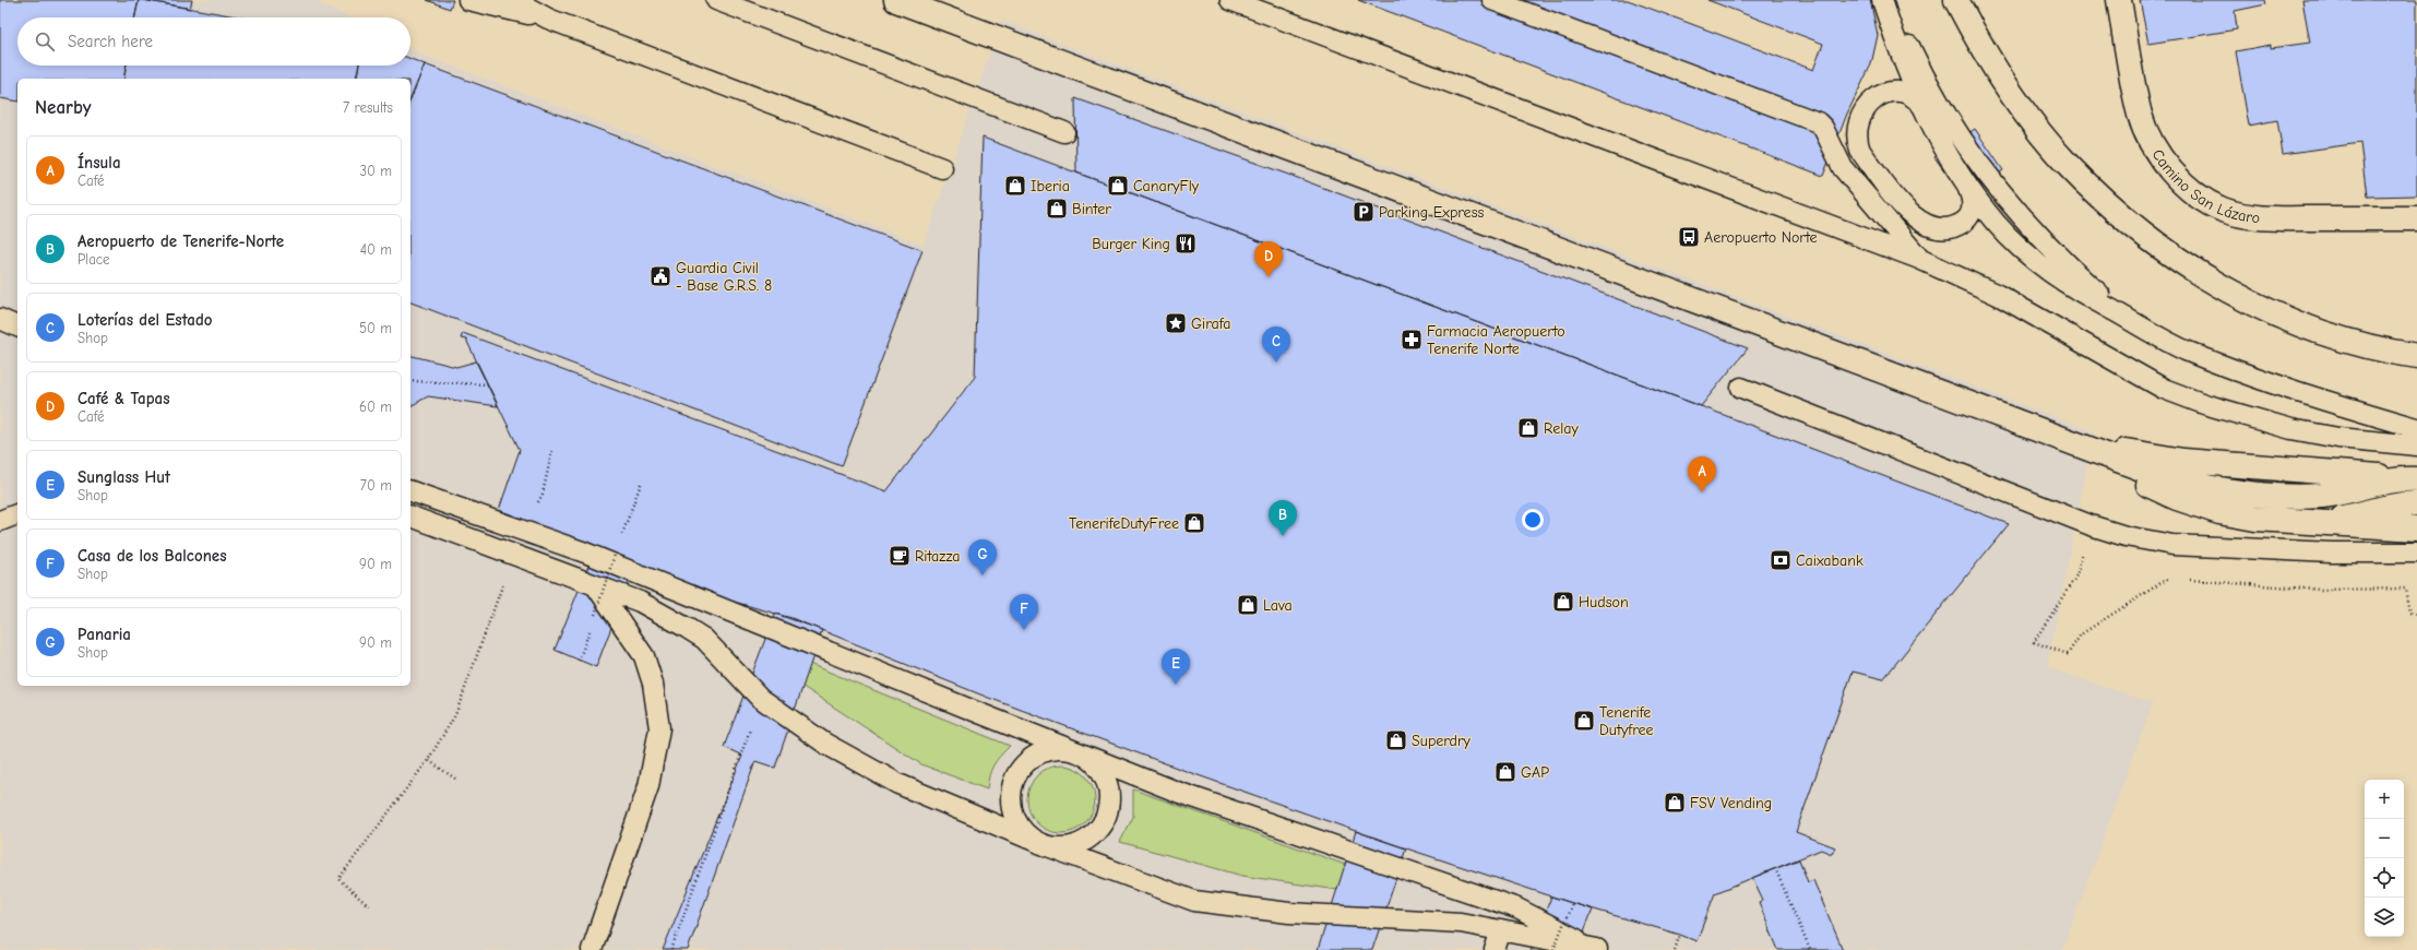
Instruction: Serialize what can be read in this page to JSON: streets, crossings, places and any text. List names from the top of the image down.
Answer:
{
  "streets": {
    "main road": ["Camino San Lázaro"]
  },
  "places": {
    "shop": [
      "Iberia",
      "CanaryFly",
      "Binter",
      "Relay",
      "TenerifeDutyFree",
      "Hudson",
      "Lava",
      "Tenerife Dutyfree",
      "Superdry",
      "GAP",
      "FSV Vending"
    ],
    "parking": ["Parking Express"],
    "bus stop": ["Aeropuerto Norte"],
    "restaurant": ["Burger King"],
    "public building": ["Guardia Civil - Base G.R.S. 8"],
    "place": ["Girafa"],
    "pharmacy": ["Farmacia Aeropuerto Tenerife Norte"],
    "cafe": ["Ritazza"],
    "bank": ["Caixabank"]
  },
  "page": {
    "search": "Search here",
    "heading": ["Nearby", "7 results"],
    "list": [
      {
        "mark": "A",
        "name": "Ínsula",
        "note": "Café",
        "value": "30 m"
      },
      {
        "mark": "B",
        "name": "Aeropuerto de Tenerife-Norte",
        "note": "Place",
        "value": "40 m"
      },
      {
        "mark": "C",
        "name": "Loterías del Estado",
        "note": "Shop",
        "value": "50 m"
      },
      {
        "mark": "D",
        "name": "Café & Tapas",
        "note": "Café",
        "value": "60 m"
      },
      {
        "mark": "E",
        "name": "Sunglass Hut",
        "note": "Shop",
        "value": "70 m"
      },
      {
        "mark": "F",
        "name": "Casa de los Balcones",
        "note": "Shop",
        "value": "90 m"
      },
      {
        "mark": "G",
        "name": "Panaria",
        "note": "Shop",
        "value": "90 m"
      }
    ],
    "pins": [
      "D",
      "C",
      "A",
      "B",
      "G",
      "F",
      "E"
    ],
    "map_buttons": ["+", "−"]
  }
}
